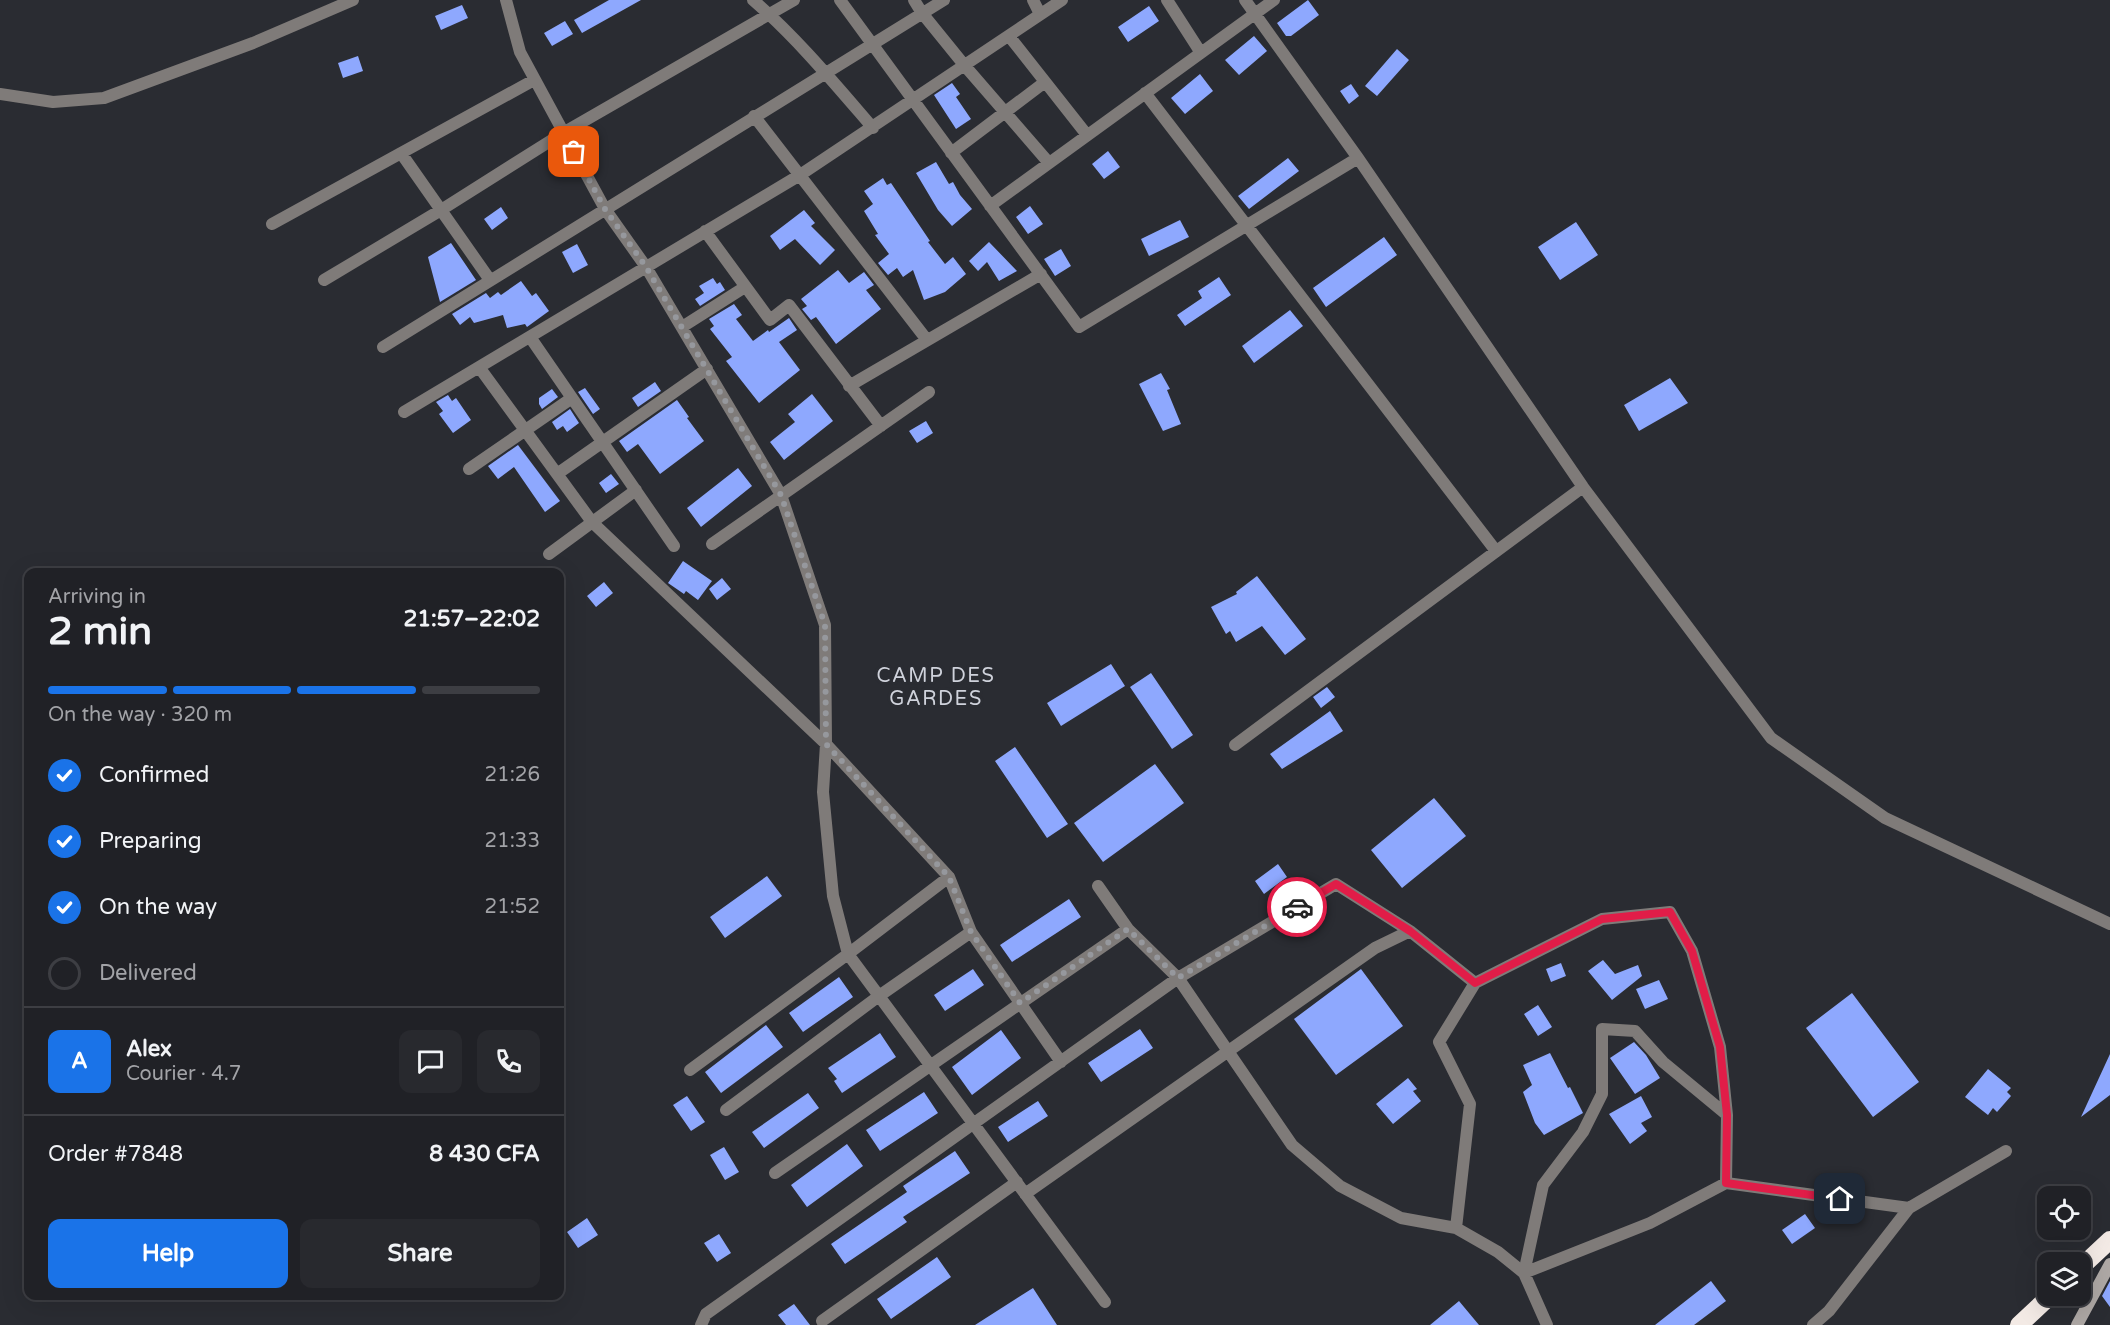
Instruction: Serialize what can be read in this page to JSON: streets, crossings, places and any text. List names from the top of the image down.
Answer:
{
  "districts": ["CAMP DES GARDES"],
  "page": {
    "heading": ["2 min", "Arriving in", "21:57–22:02"],
    "panel": [
      "Alex",
      "Courier · 4.7",
      "Order #7848",
      "8 430 CFA"
    ],
    "bar": "On the way · 320 m",
    "list": [
      ["Confirmed", "21:26"],
      ["Preparing", "21:33"],
      ["On the way", "21:52"],
      "Delivered"
    ],
    "round": "A",
    "buttons": ["Help", "Share"]
  }
}
